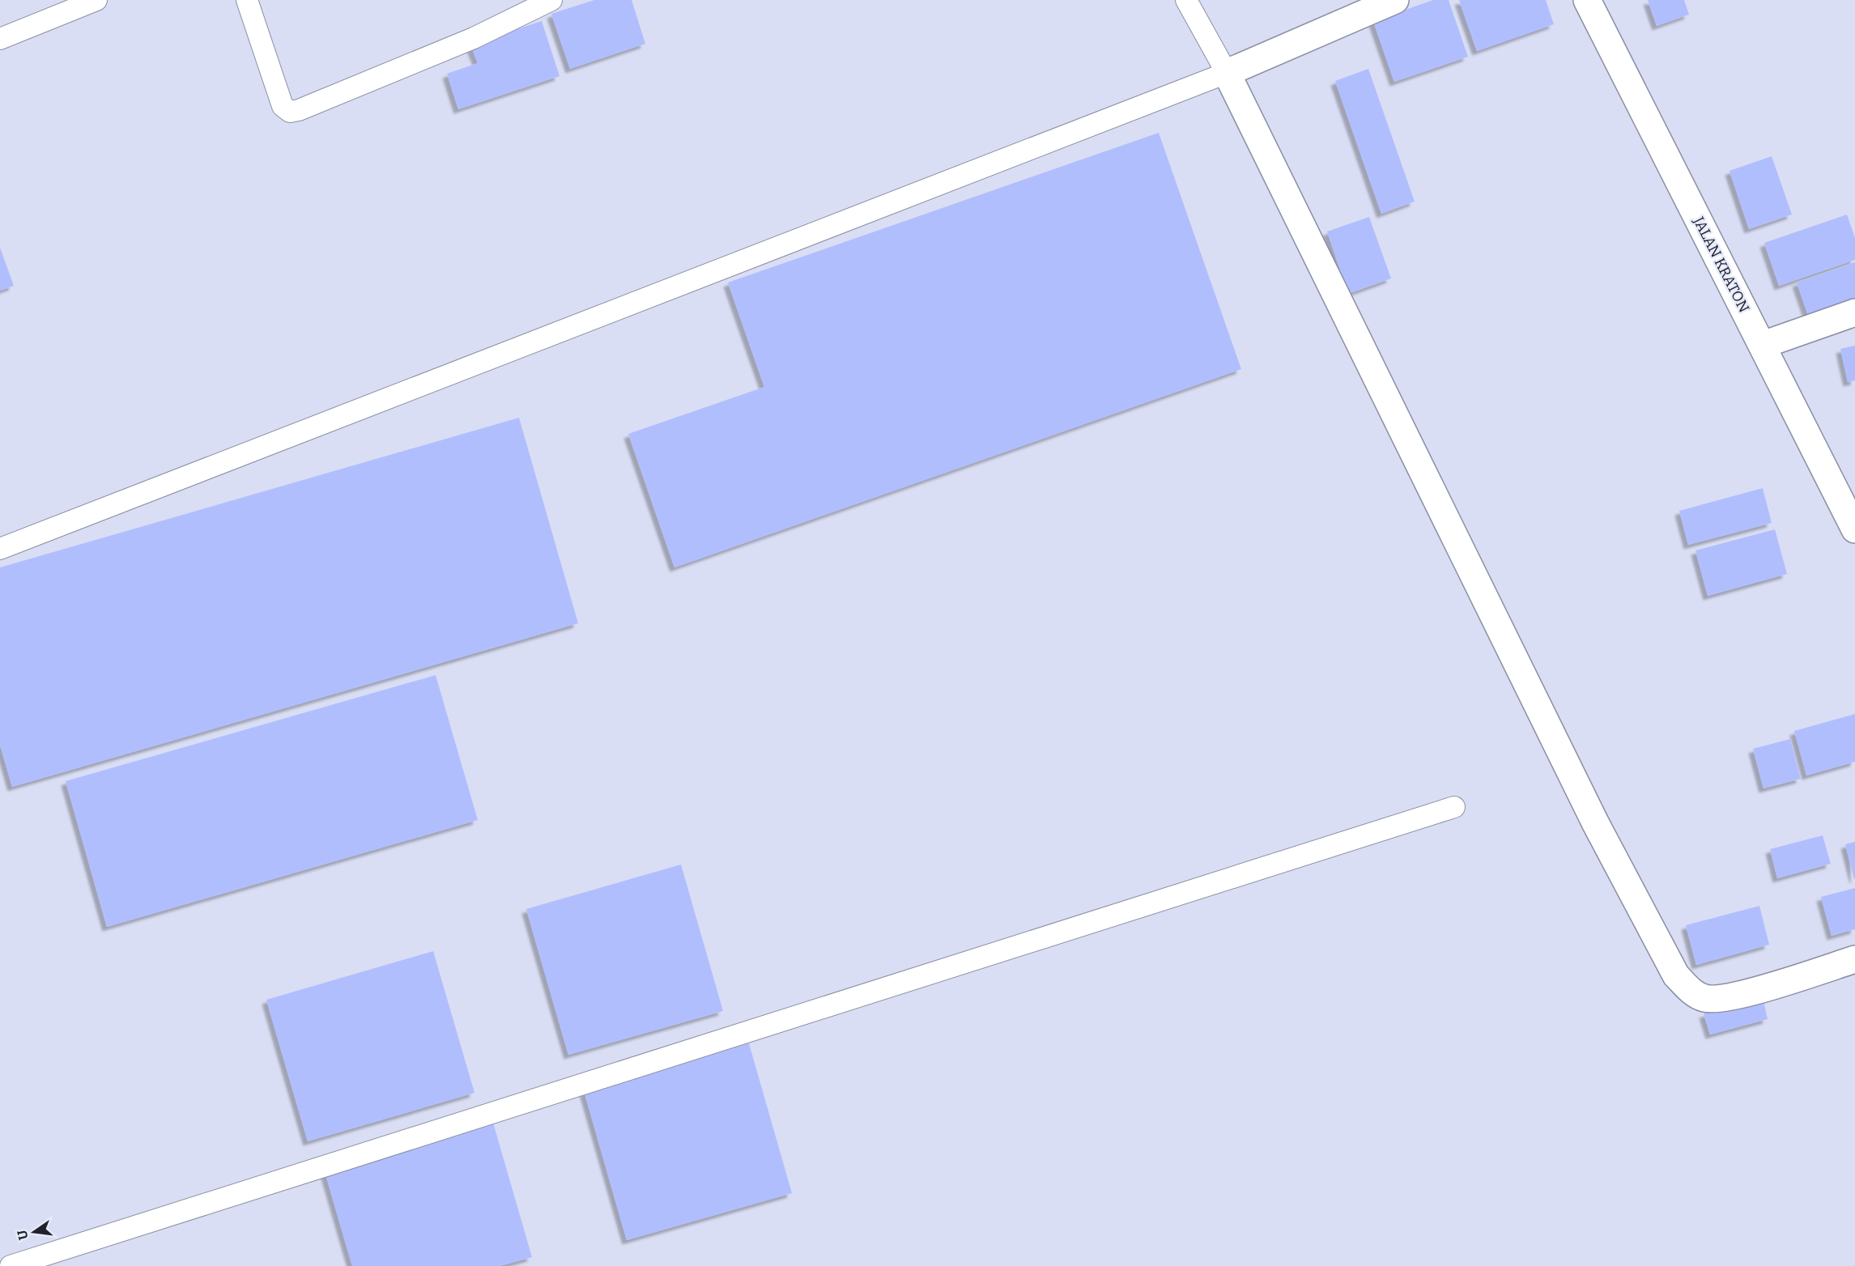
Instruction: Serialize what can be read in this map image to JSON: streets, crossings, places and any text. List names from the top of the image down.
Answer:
{
  "streets": {
    "street": ["JALAN KRATON"]
  },
  "north": "left"
}
